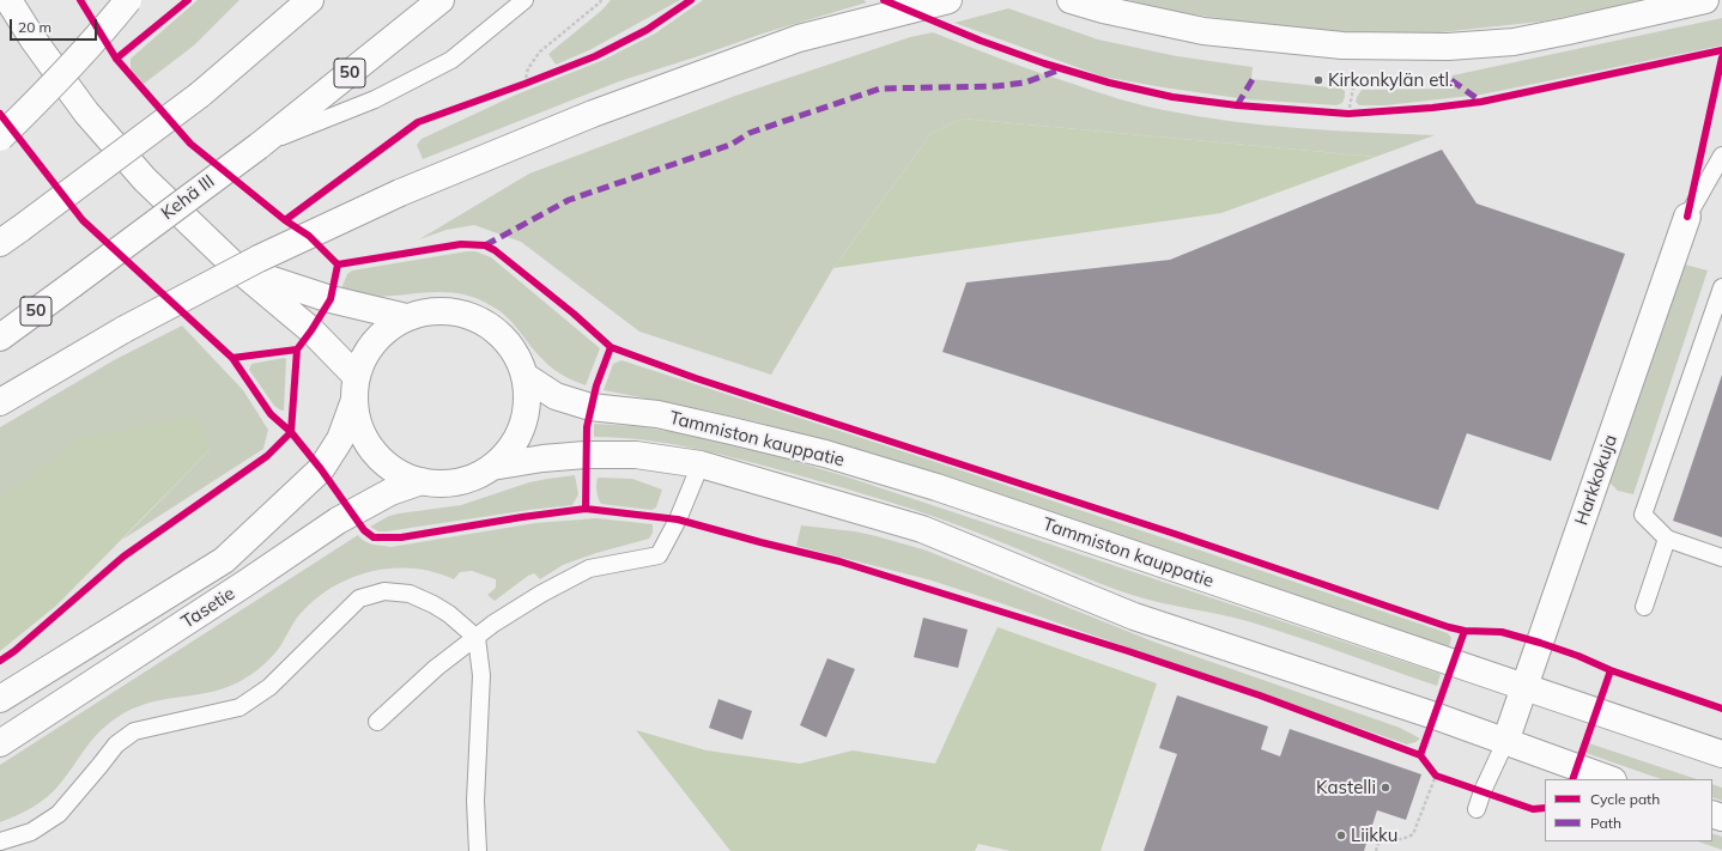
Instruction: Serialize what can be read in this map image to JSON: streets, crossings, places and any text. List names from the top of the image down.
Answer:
{
  "streets": {
    "main road": [
      "50",
      "Kehä III",
      "Tammiston kauppatie",
      "Harkkokuja",
      "Tasetie"
    ]
  },
  "crossings": [
    ["Tammiston kauppatie", "Harkkokuja"]
  ],
  "places": ["Kirkonkylän etl.", "Kastelli", "Liikku"],
  "legend": ["Cycle path", "Path"],
  "scale_bar": "20 m"
}
